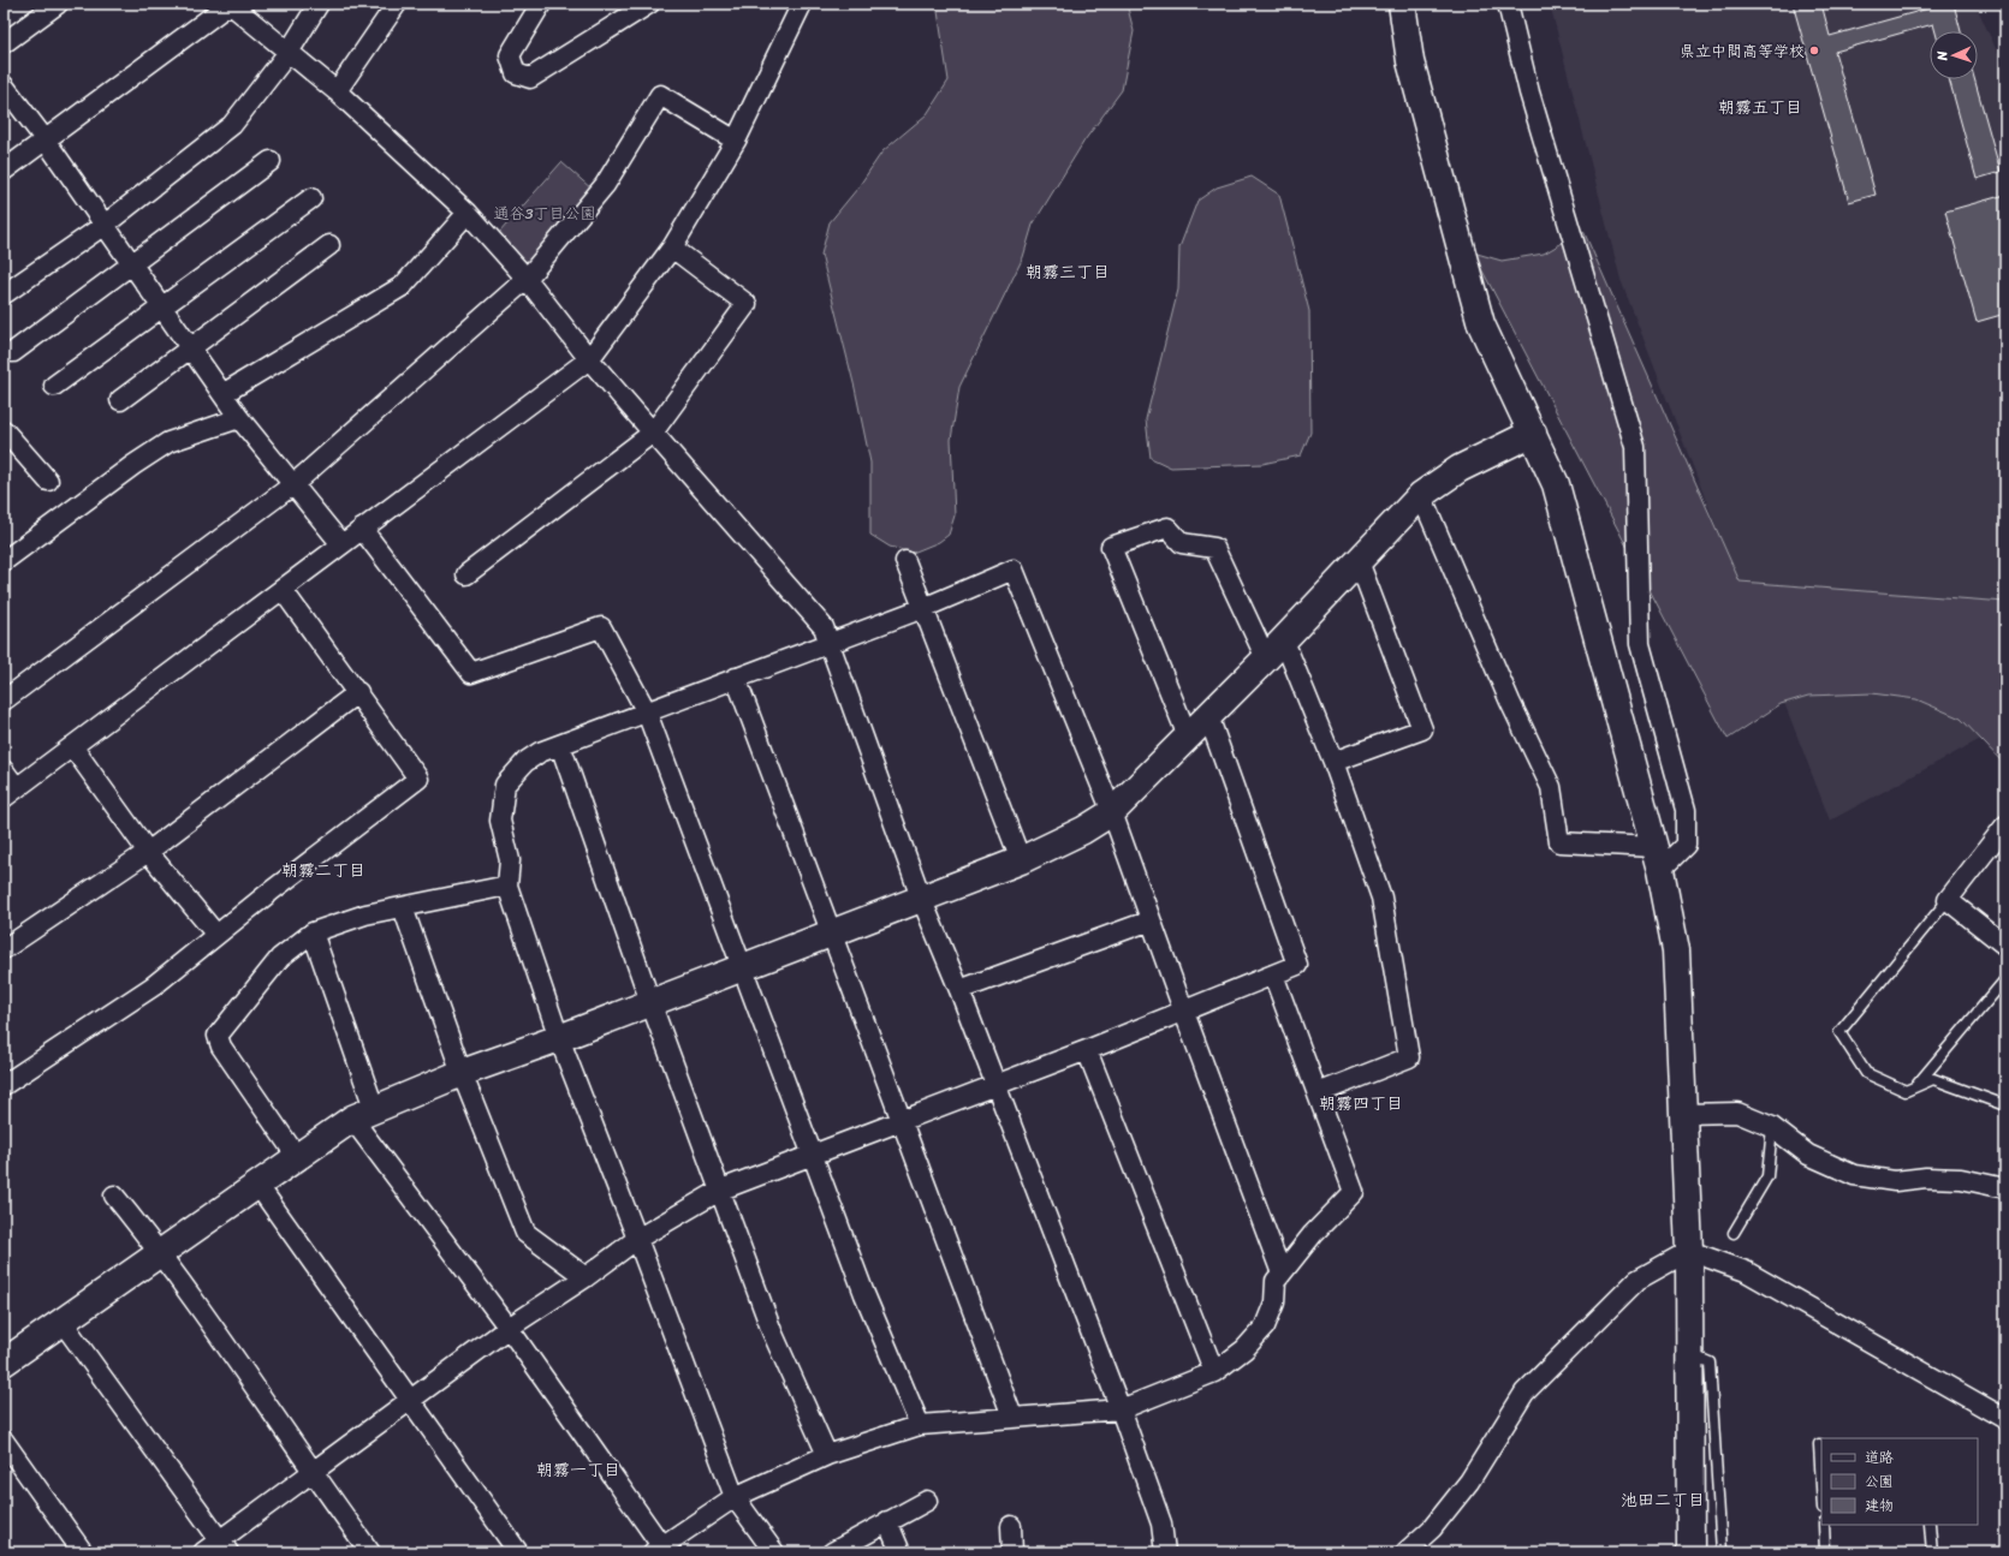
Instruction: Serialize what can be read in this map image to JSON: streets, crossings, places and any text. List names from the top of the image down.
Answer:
{
  "districts": [
    "朝霧五丁目",
    "朝霧三丁目",
    "朝霧二丁目",
    "朝霧四丁目",
    "朝霧一丁目",
    "池田二丁目"
  ],
  "parks": ["通谷3丁目公園"],
  "places": ["県立中間高等学校"],
  "legend": ["道路", "公園", "建物"],
  "north": "left"
}
